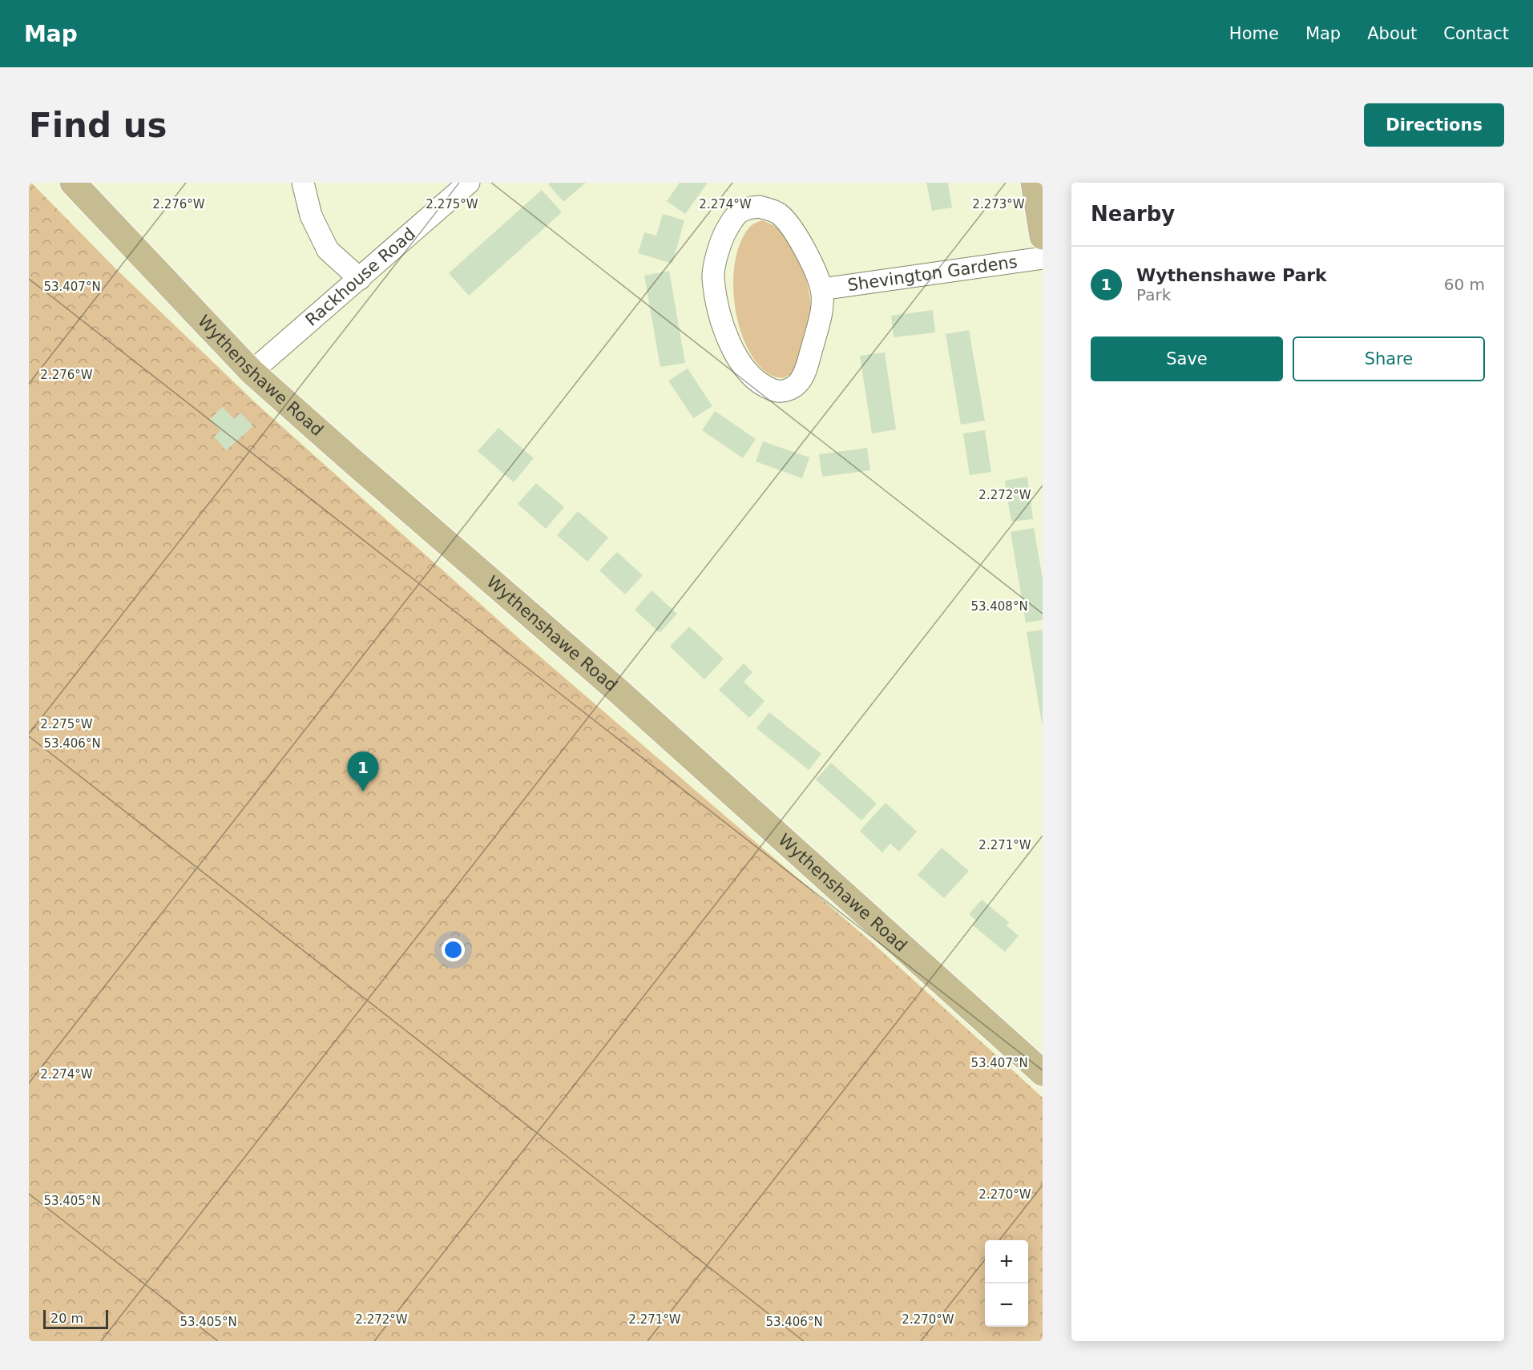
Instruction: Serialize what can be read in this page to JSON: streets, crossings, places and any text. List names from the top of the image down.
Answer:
{
  "streets": {
    "main road": ["Wythenshawe Road"],
    "street": ["Shevington Gardens", "Rackhouse Road"]
  },
  "crossings": [
    ["Rackhouse Road", "Wythenshawe Road"]
  ],
  "scale_bar": "20 m",
  "page": {
    "header": "Map",
    "nav": [
      "Home",
      "Map",
      "About",
      "Contact"
    ],
    "buttons": [
      "Directions",
      ["Save", "Share"]
    ],
    "title": "Find us",
    "heading": "Nearby",
    "list": [
      {
        "mark": "1",
        "name": "Wythenshawe Park",
        "note": "Park",
        "value": "60 m"
      }
    ],
    "pins": "1",
    "map_buttons": ["+", "−"],
    "scale": "20 m"
  },
  "coordinates": [
    "2.276°W",
    "2.274°W",
    "2.275°W",
    "2.273°W",
    "53.407°N",
    "2.272°W",
    "53.408°N",
    "53.406°N",
    "2.271°W",
    "2.270°W",
    "53.405°N"
  ]
}
